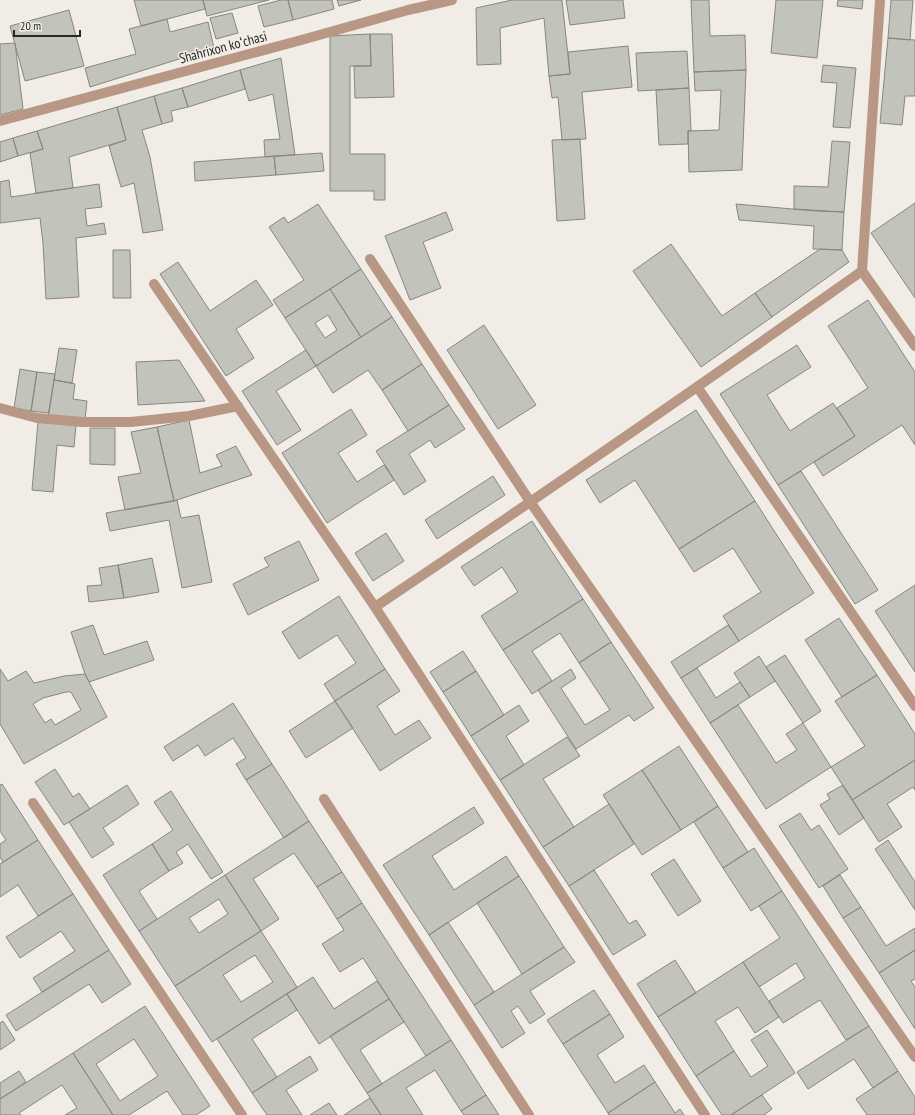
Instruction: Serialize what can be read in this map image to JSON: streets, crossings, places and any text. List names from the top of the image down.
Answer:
{
  "streets": {
    "street": ["Shahrixon koʻchasi"]
  },
  "scale_bar": "20 m"
}
